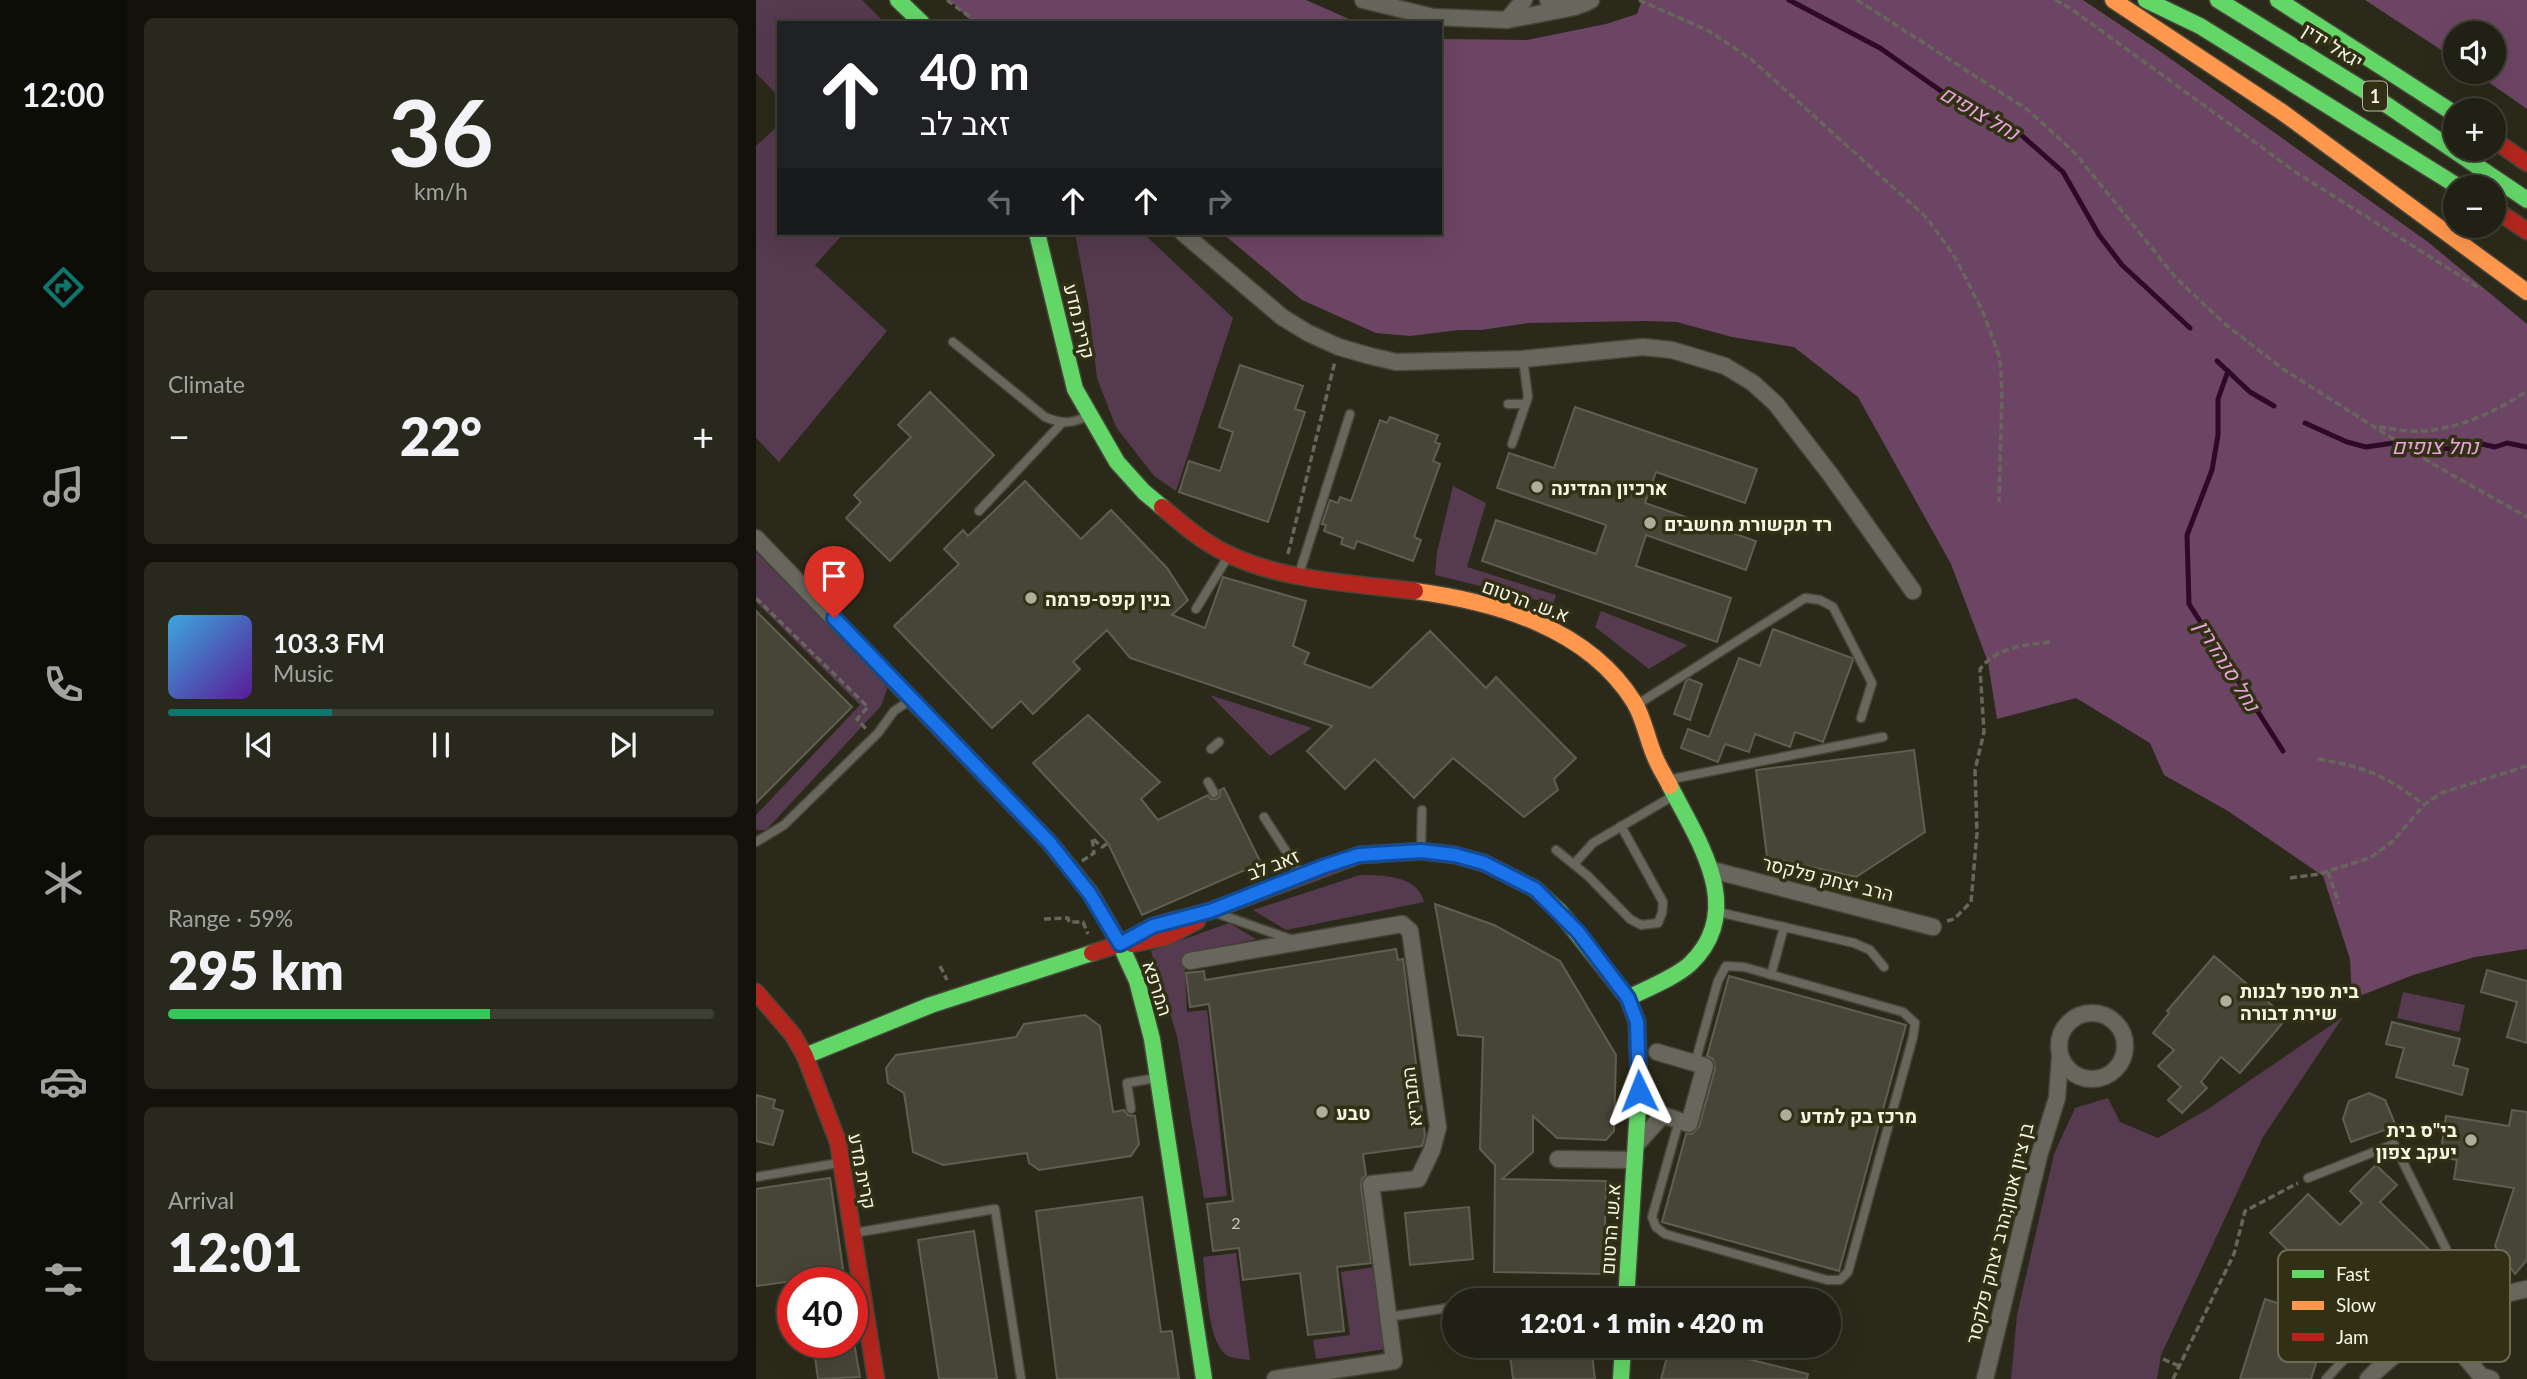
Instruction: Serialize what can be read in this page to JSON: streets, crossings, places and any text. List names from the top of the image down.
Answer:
{
  "streets": {
    "main road": [
      "יגאל ידין",
      "1",
      "קרית מדע",
      "א.ש. הרטום",
      "זאב לב",
      "המרפא"
    ],
    "street": ["הרב יצחק פלקסר", "המבריא", "בן ציון אטון;הרב יצחק פלקסר"]
  },
  "crossings": [
    ["קרית מדע", "א.ש. הרטום"],
    ["קרית מדע", "זאב לב"],
    ["א.ש. הרטום", "זאב לב"],
    ["א.ש. הרטום", "הרב יצחק פלקסר"],
    ["זאב לב", "המרפא"]
  ],
  "water": ["נחל צופים", "נחל סנהדרין"],
  "places": [
    "ארכיון המדינה",
    "רד תקשורת מחשבים",
    "בנין קפס-פרמה",
    "בית ספר לבנות שירת דבורה",
    "טבע",
    "מרכז בק למדע",
    "בי\"ס בית יעקב צפון"
  ],
  "house_numbers": ["2"],
  "legend": ["Fast", "Slow", "Jam"],
  "page": {
    "tabs": "12:00",
    "tile": [
      ["36", "km/h"],
      "Climate",
      ["Range · 59%", "295 km"],
      ["Arrival", "12:01"]
    ],
    "map_buttons": ["+", "−"],
    "turn": ["40 m", "זאב לב"],
    "heat": ["−", "22°", "+"],
    "song": ["103.3 FM", "Music"],
    "limit": "40",
    "trip": "12:01 · 1 min · 420 m"
  }
}
